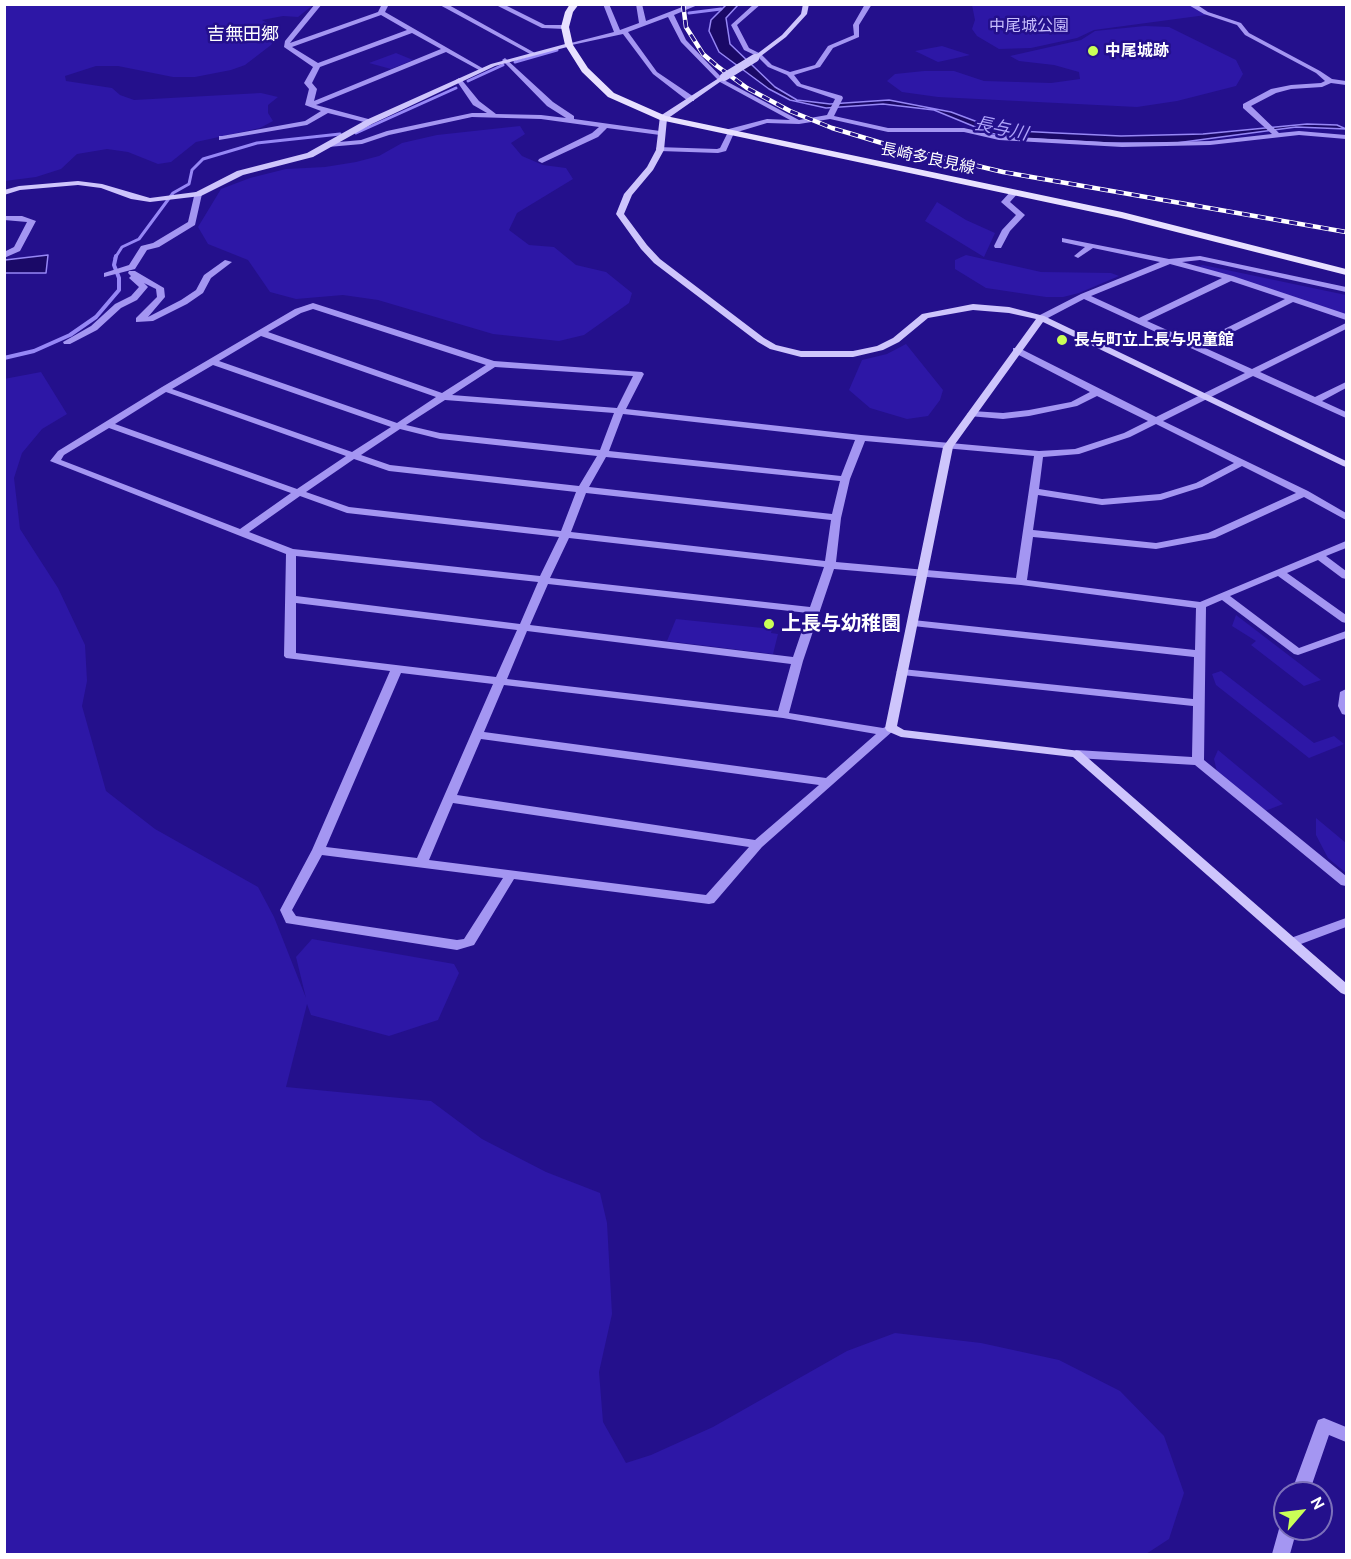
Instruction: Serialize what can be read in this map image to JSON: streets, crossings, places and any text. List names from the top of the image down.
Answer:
{
  "streets": {
    "main road": ["長崎多良見線"]
  },
  "districts": ["吉無田郷"],
  "water": ["長与川"],
  "parks": ["中尾城公園"],
  "places": ["中尾城跡", "長与町立上長与児童館", "上長与幼稚園"],
  "north": "top right"
}
